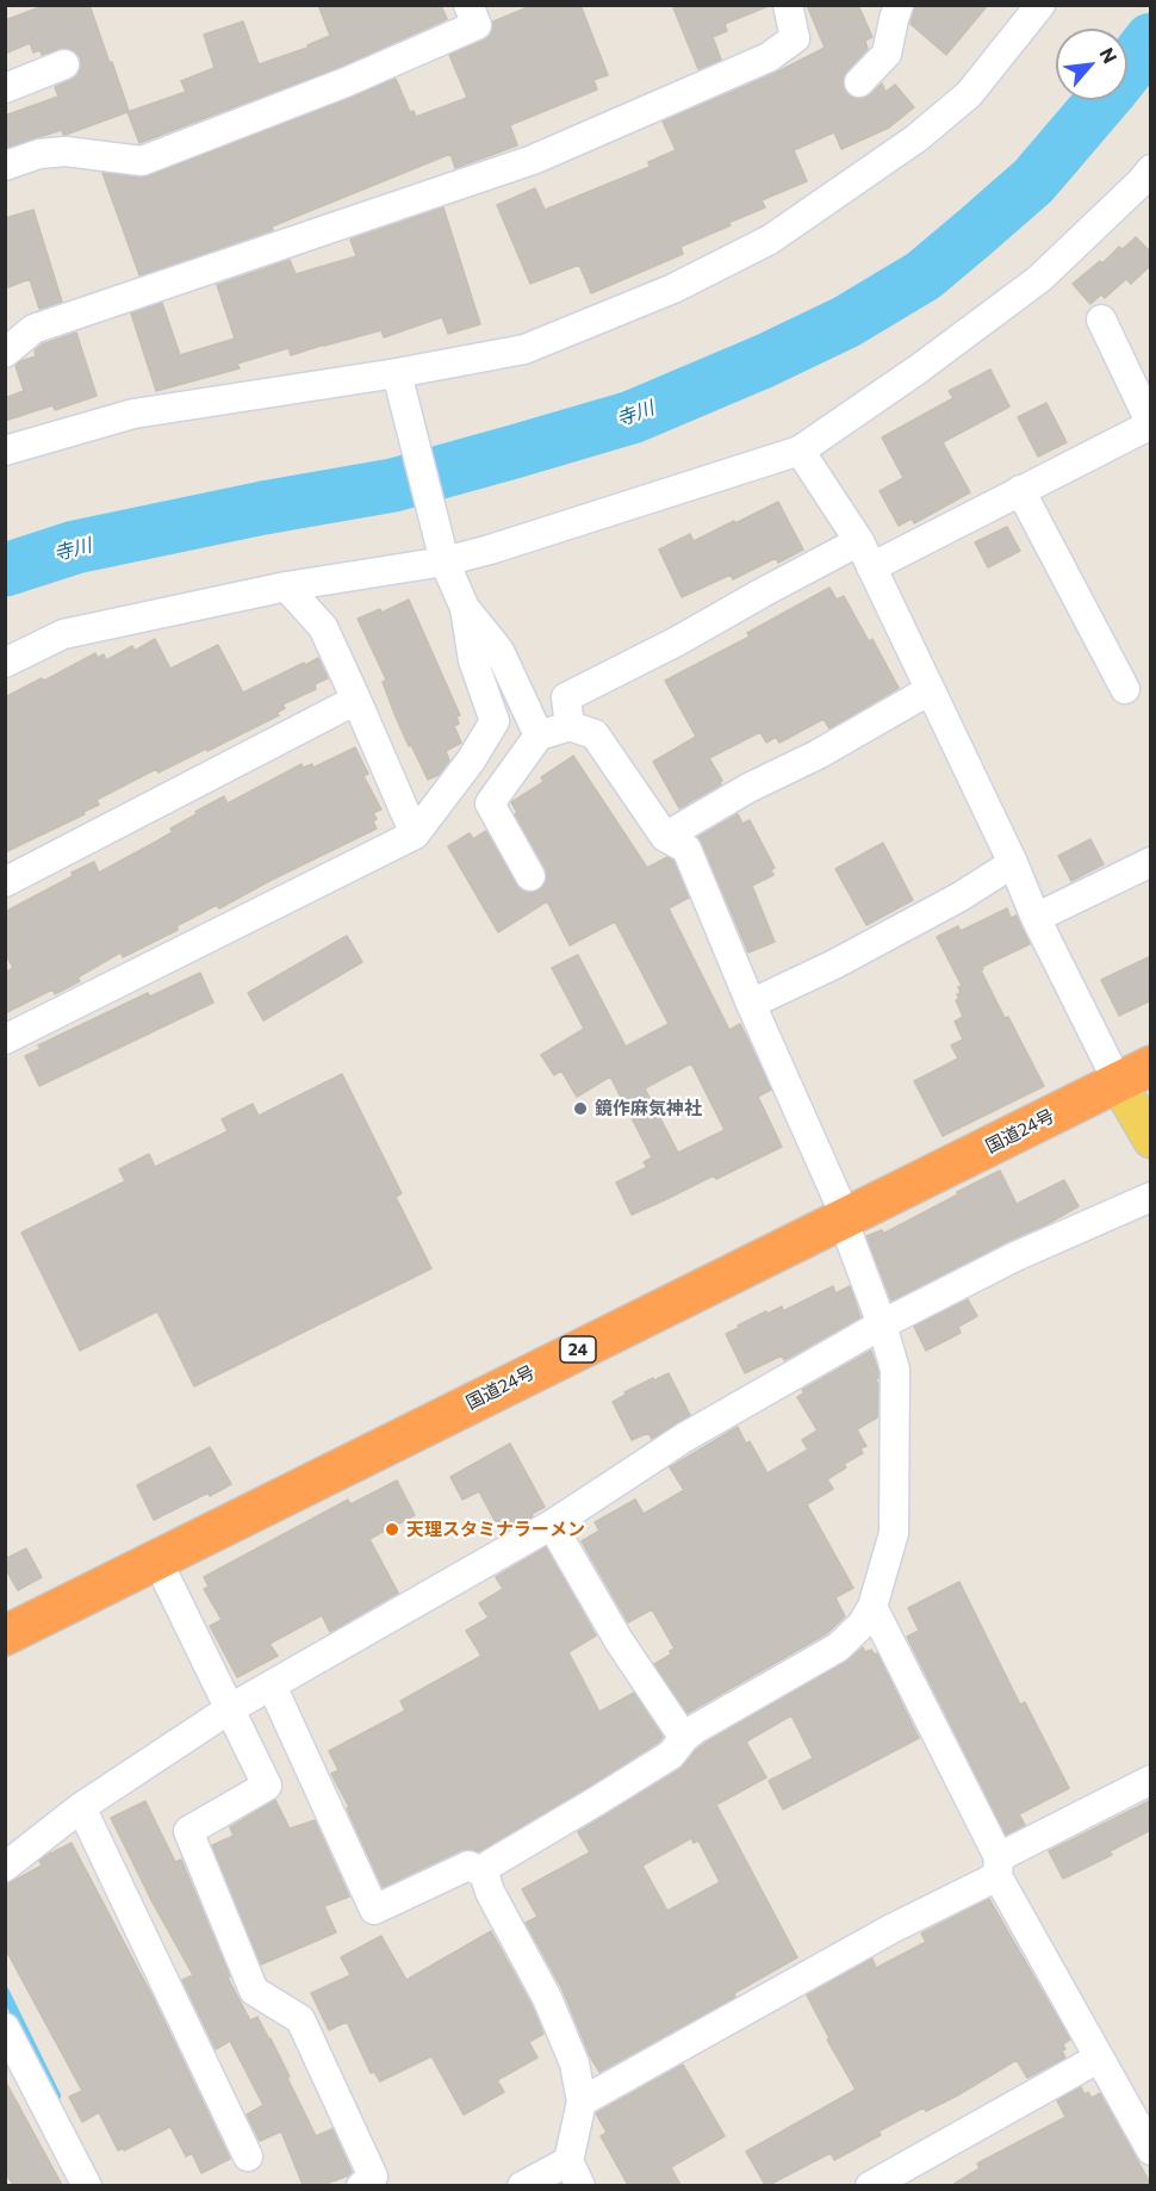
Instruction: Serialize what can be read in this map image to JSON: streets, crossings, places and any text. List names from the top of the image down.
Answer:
{
  "streets": {
    "highway": ["国道24号", "24"]
  },
  "water": ["寺川"],
  "places": ["鏡作麻気神社", "天理スタミナラーメン"],
  "north": "top right"
}
